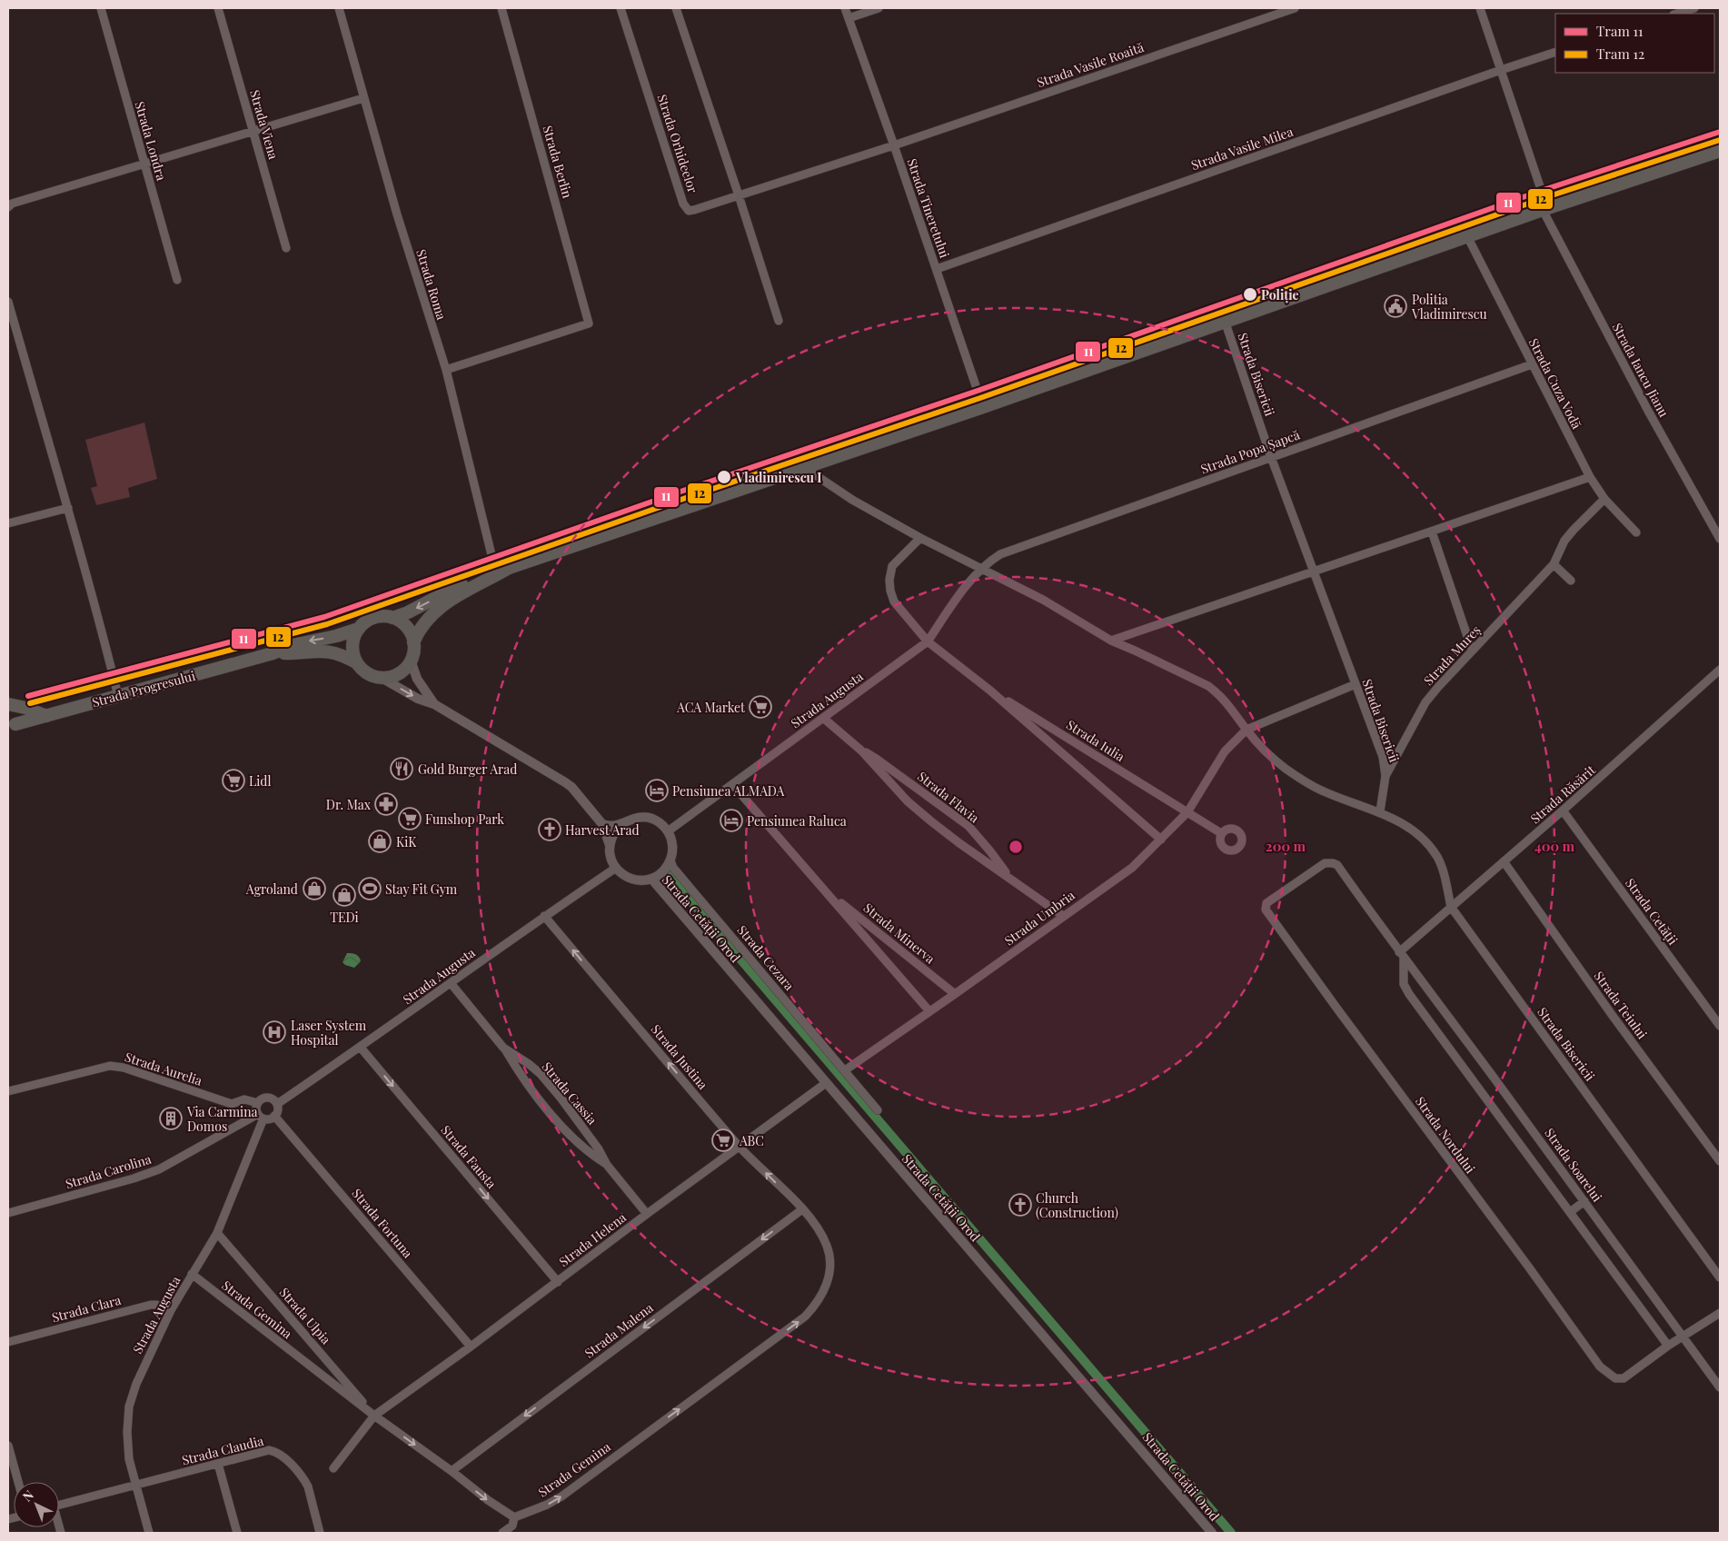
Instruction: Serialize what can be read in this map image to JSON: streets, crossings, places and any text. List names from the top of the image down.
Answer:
{
  "streets": {
    "main road": ["Strada Progresului"],
    "street": [
      "Strada Vasile Roaită",
      "Strada Viena",
      "Strada Londra",
      "Strada Orhideelor",
      "Strada Vasile Milea",
      "Strada Berlin",
      "Strada Tineretului",
      "Strada Roma",
      "Strada Iancu Jianu",
      "Strada Bisericii",
      "Strada Cuza Vodă",
      "Strada Popa Șapcă",
      "Strada Mureș",
      "Strada Augusta",
      "Strada Iulia",
      "Strada Răsărit",
      "Strada Flavia",
      "Strada Cetății",
      "Strada Umbria",
      "Strada Cetății Orod",
      "Strada Minerva",
      "Strada Cezara",
      "Strada Teiului",
      "Strada Justina",
      "Strada Aurelia",
      "Strada Cassia",
      "Strada Nordului",
      "Strada Fausta",
      "Strada Soarelui",
      "Strada Carolina",
      "Strada Fortuna",
      "Strada Helena",
      "Strada Clara",
      "Strada Gemina",
      "Strada Ulpia",
      "Strada Malena",
      "Strada Claudia"
    ]
  },
  "crossings": [
    ["Strada Vasile Roaită", "Strada Orhideelor"],
    ["Strada Vasile Roaită", "Strada Tineretului"],
    ["Strada Orhideelor", "Strada Tineretului"],
    ["Strada Vasile Milea", "Strada Tineretului"],
    ["Strada Vasile Milea", "Strada Iancu Jianu"],
    ["Strada Berlin", "Strada Roma"],
    ["Strada Bisericii", "Strada Popa Șapcă"],
    ["Strada Bisericii", "Strada Mureș"],
    ["Strada Bisericii", "Strada Răsărit"],
    ["Strada Cuza Vodă", "Strada Popa Șapcă"],
    ["Strada Cuza Vodă", "Strada Mureș"],
    ["Strada Popa Șapcă", "Strada Augusta"],
    ["Strada Augusta", "Strada Iulia"],
    ["Strada Augusta", "Strada Flavia"],
    ["Strada Augusta", "Strada Cetății Orod"],
    ["Strada Augusta", "Strada Minerva"],
    ["Strada Augusta", "Strada Cezara"],
    ["Strada Augusta", "Strada Justina"],
    ["Strada Augusta", "Strada Aurelia"],
    ["Strada Augusta", "Strada Cassia"],
    ["Strada Augusta", "Strada Fausta"],
    ["Strada Augusta", "Strada Carolina"],
    ["Strada Augusta", "Strada Fortuna"],
    ["Strada Augusta", "Strada Clara"],
    ["Strada Augusta", "Strada Gemina"],
    ["Strada Augusta", "Strada Ulpia"],
    ["Strada Augusta", "Strada Claudia"],
    ["Strada Iulia", "Strada Umbria"],
    ["Strada Răsărit", "Strada Cetății"],
    ["Strada Răsărit", "Strada Teiului"],
    ["Strada Răsărit", "Strada Soarelui"],
    ["Strada Flavia", "Strada Umbria"],
    ["Strada Umbria", "Strada Minerva"],
    ["Strada Cetății Orod", "Strada Cezara"],
    ["Strada Cetății Orod", "Strada Helena"],
    ["Strada Justina", "Strada Helena"],
    ["Strada Justina", "Strada Gemina"],
    ["Strada Justina", "Strada Malena"],
    ["Strada Aurelia", "Strada Carolina"],
    ["Strada Aurelia", "Strada Fortuna"],
    ["Strada Cassia", "Strada Helena"],
    ["Strada Nordului", "Strada Soarelui"],
    ["Strada Fausta", "Strada Helena"],
    ["Strada Carolina", "Strada Fortuna"],
    ["Strada Fortuna", "Strada Helena"],
    ["Strada Helena", "Strada Gemina"],
    ["Strada Helena", "Strada Ulpia"],
    ["Strada Gemina", "Strada Ulpia"],
    ["Strada Gemina", "Strada Malena"]
  ],
  "one_way": ["Strada Justina", "Strada Fausta", "Strada Malena"],
  "places": {
    "other": ["Poliție", "Vladimirescu I"],
    "public building": ["Politia Vladimirescu"],
    "supermarket": [
      "ACA Market",
      "Lidl",
      "Funshop Park",
      "ABC"
    ],
    "restaurant": ["Gold Burger Arad"],
    "hotel": ["Pensiunea ALMADA", "Pensiunea Raluca"],
    "pharmacy": ["Dr. Max"],
    "church": ["Harvest Arad", "Church (Construction)"],
    "shop": ["KiK", "Agroland", "TEDi"],
    "sports": ["Stay Fit Gym"],
    "hospital": ["Laser System Hospital"],
    "building": ["Via Carmina Domos"]
  },
  "lines": ["tram line 11", "tram line 12"],
  "legend": ["Tram 11", "Tram 12"],
  "north": "top left",
  "rings": ["200 m", "400 m"]
}
